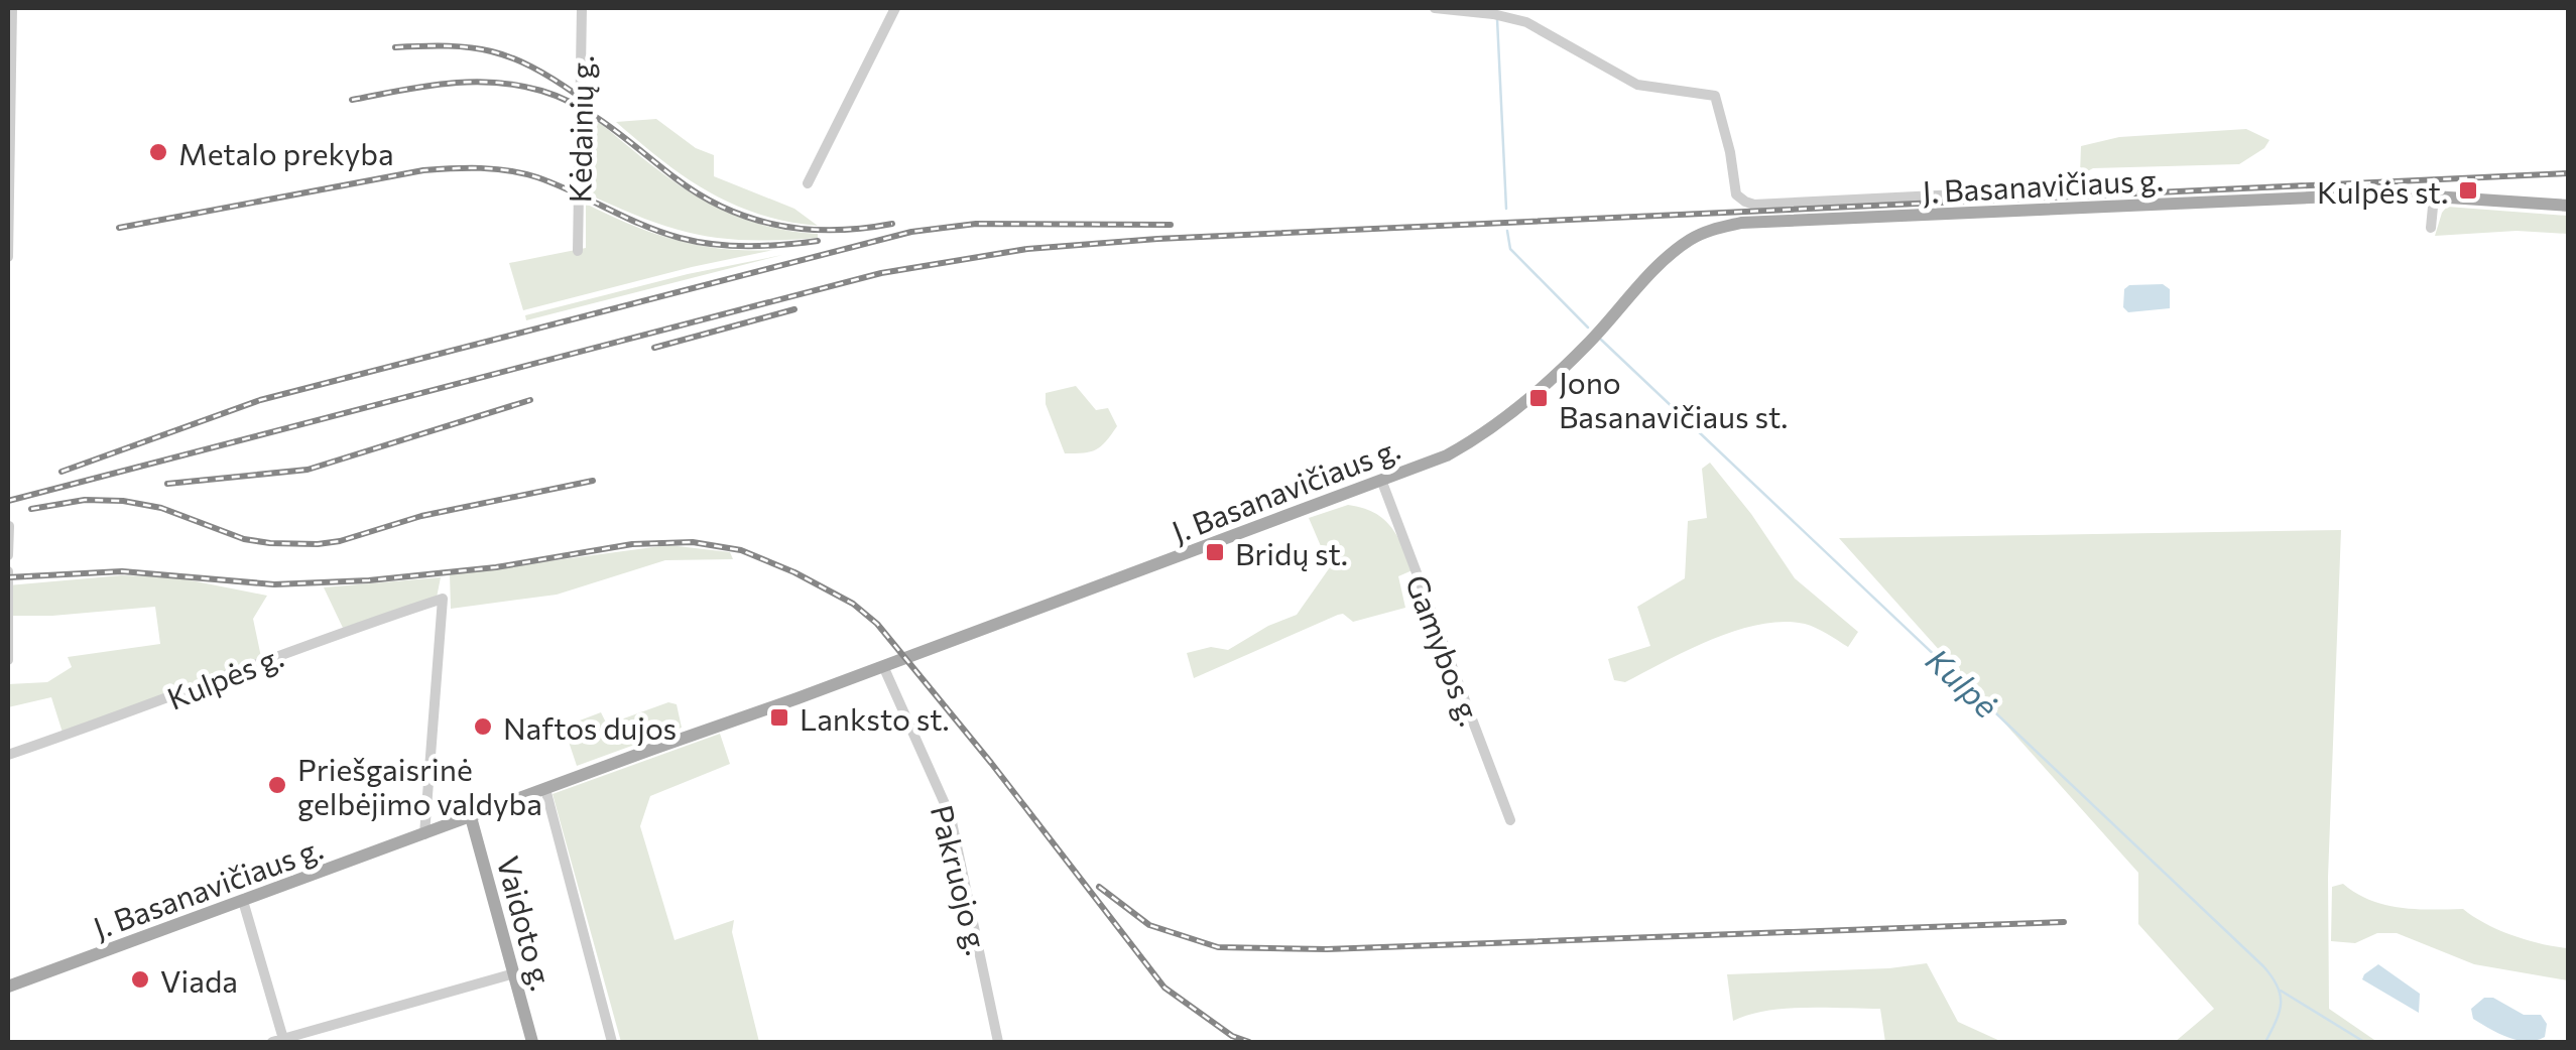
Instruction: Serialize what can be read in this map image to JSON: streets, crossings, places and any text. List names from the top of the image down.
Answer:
{
  "streets": {
    "main road": ["J. Basanavičiaus g.", "Vaidoto g."],
    "street": [
      "Kėdainių g.",
      "Gamybos g.",
      "Kulpės g.",
      "Pakruojo g."
    ]
  },
  "crossings": [
    ["J. Basanavičiaus g.", "Gamybos g."],
    ["J. Basanavičiaus g.", "Kulpės g."],
    ["J. Basanavičiaus g.", "Pakruojo g."],
    ["J. Basanavičiaus g.", "Vaidoto g."]
  ],
  "water": ["Kulpė"],
  "places": {
    "other": [
      "Metalo prekyba",
      "Naftos dujos",
      "Priešgaisrinė gelbėjimo valdyba",
      "Viada"
    ],
    "transit": [
      "Kulpės st.",
      "Jono Basanavičiaus st.",
      "Bridų st.",
      "Lanksto st."
    ]
  }
}
